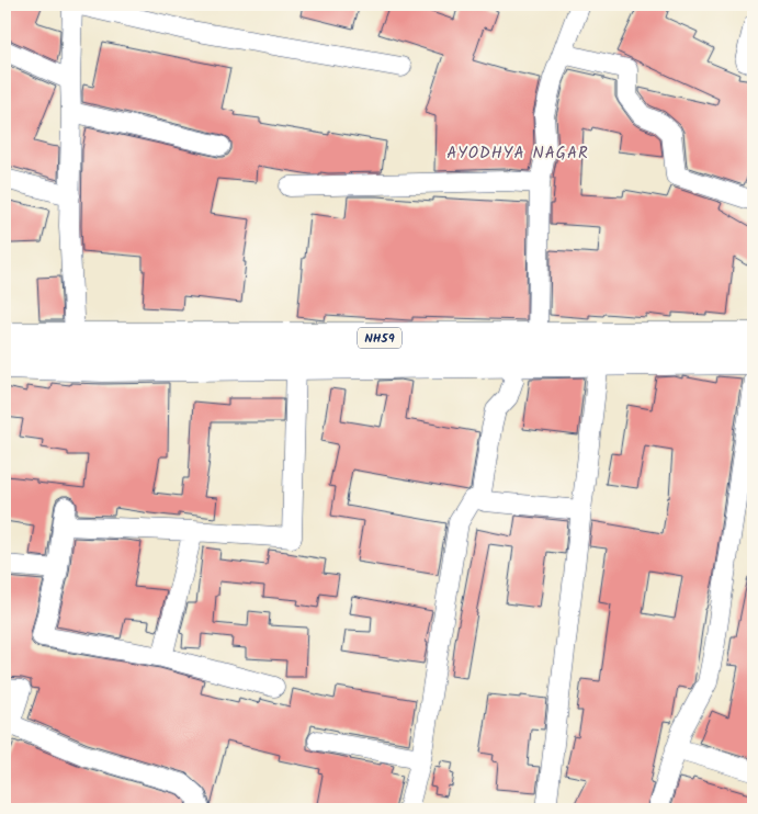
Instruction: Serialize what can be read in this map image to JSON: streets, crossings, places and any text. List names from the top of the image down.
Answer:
{
  "streets": {
    "highway": ["NH59"]
  },
  "districts": ["AYODHYA NAGAR"]
}
